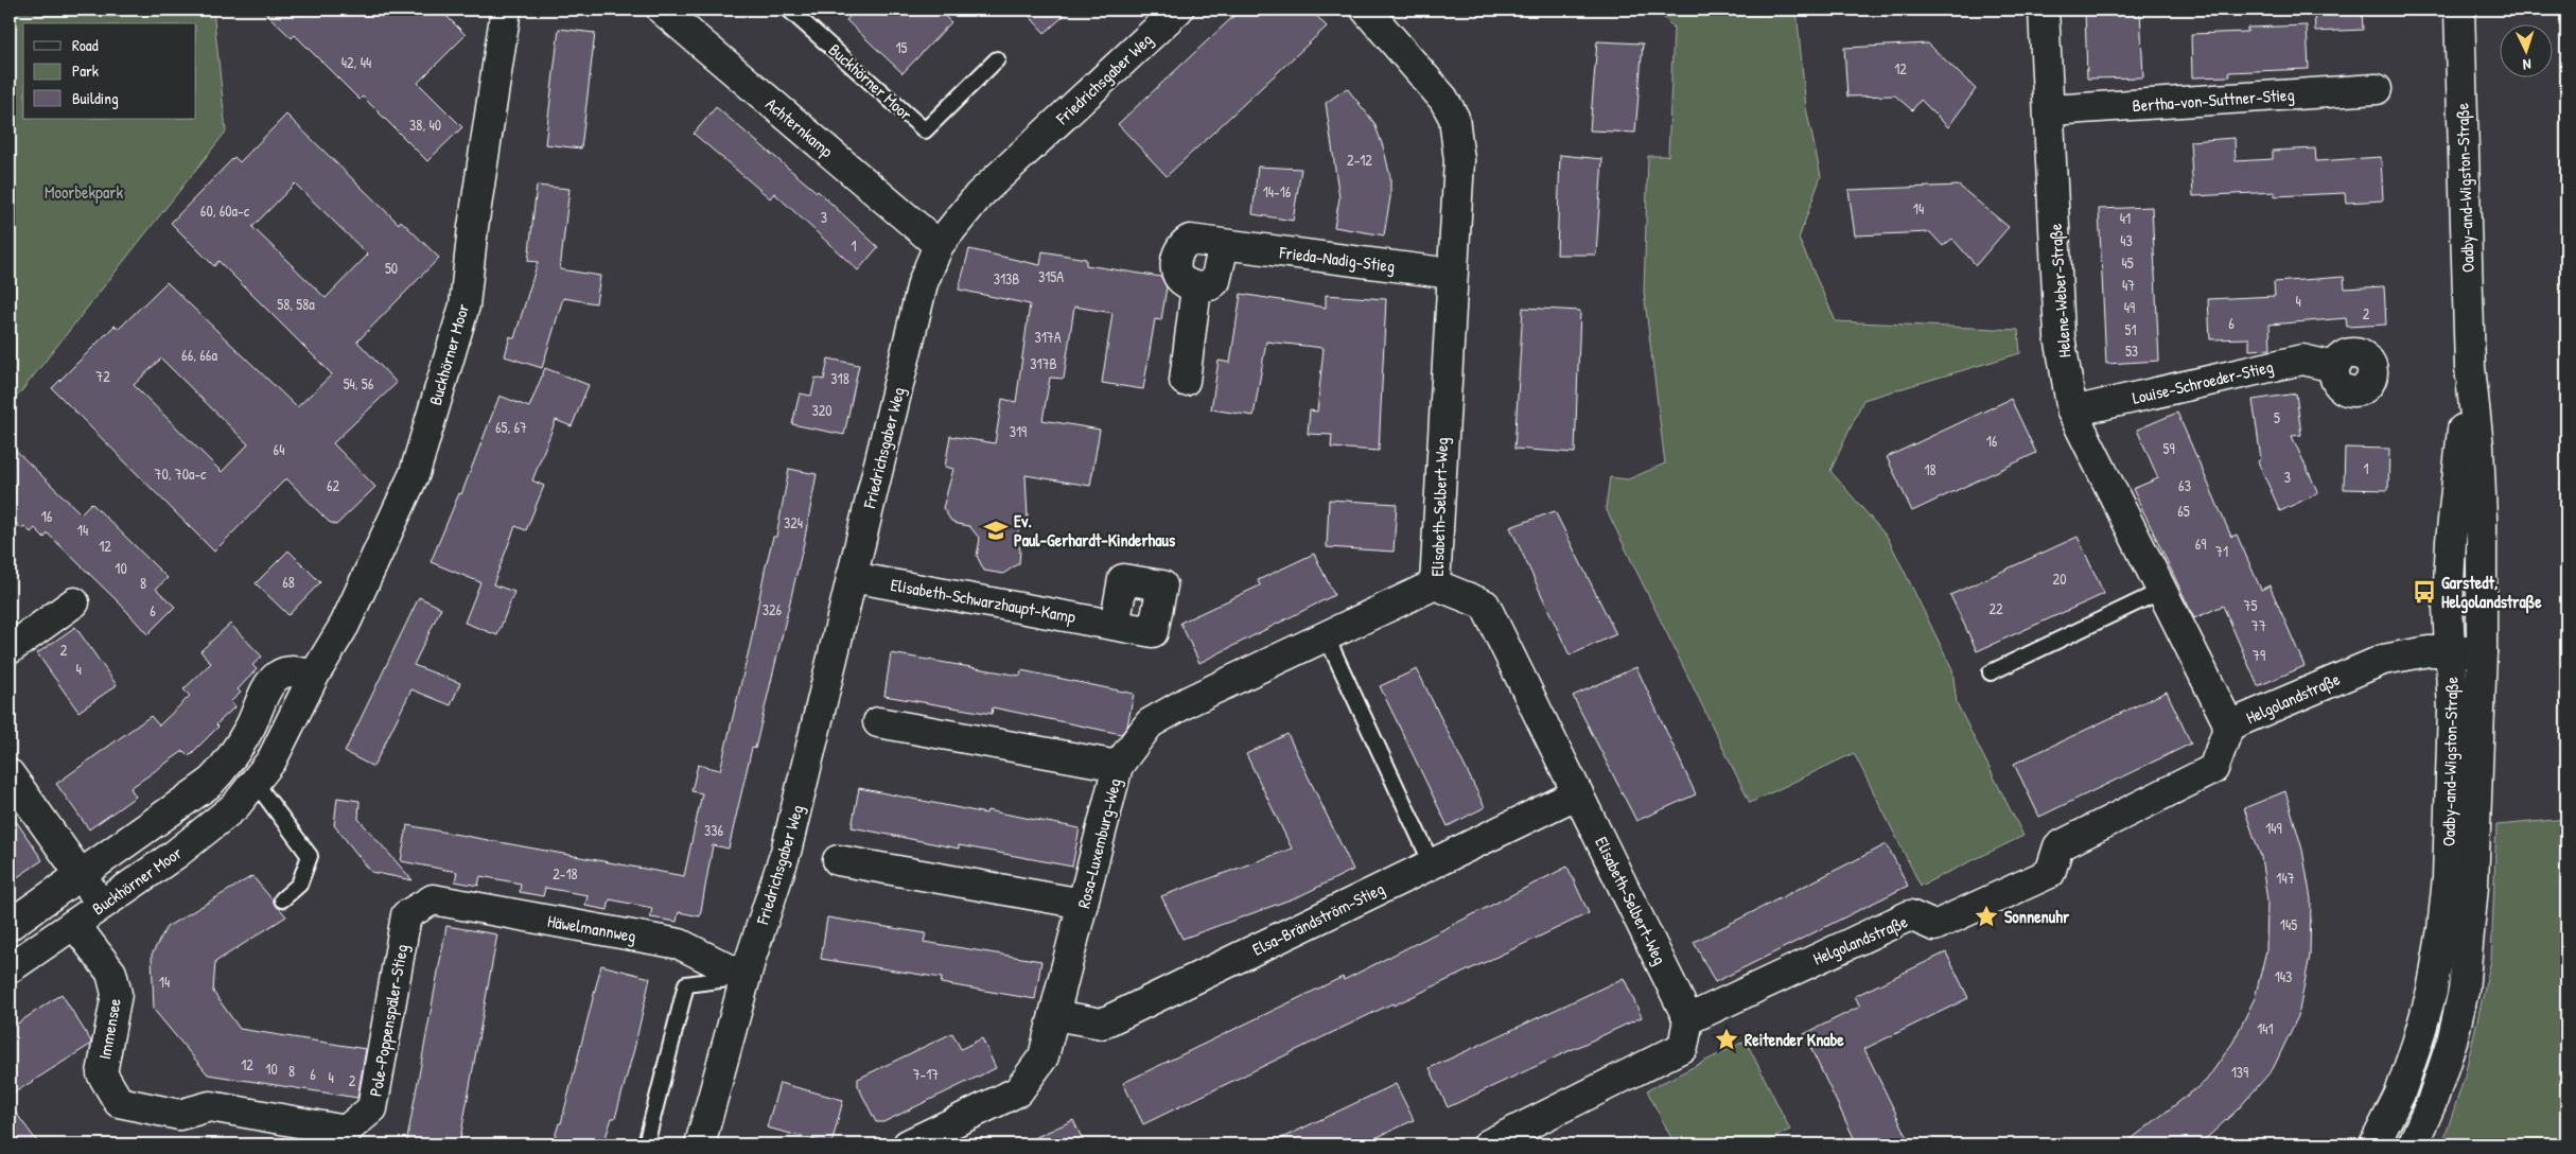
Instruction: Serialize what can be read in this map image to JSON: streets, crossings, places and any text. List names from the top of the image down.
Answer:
{
  "streets": {
    "street": [
      "Friedrichsgaber Weg",
      "Buckhörner Moor",
      "Bertha-von-Suttner-Stieg",
      "Achternkamp",
      "Oadby-and-Wigston-Straße",
      "Frieda-Nadig-Stieg",
      "Helene-Weber-Straße",
      "Louise-Schroeder-Stieg",
      "Elisabeth-Selbert-Weg",
      "Elisabeth-Schwarzhaupt-Kamp",
      "Helgolandstraße",
      "Rosa-Luxemburg-Weg",
      "Elsa-Brändström-Stieg",
      "Häwelmannweg",
      "Pole-Poppenspäler-Stieg",
      "Immensee"
    ]
  },
  "crossings": [
    ["Friedrichsgaber Weg", "Achternkamp"],
    ["Friedrichsgaber Weg", "Elisabeth-Schwarzhaupt-Kamp"],
    ["Friedrichsgaber Weg", "Häwelmannweg"],
    ["Buckhörner Moor", "Immensee"],
    ["Bertha-von-Suttner-Stieg", "Helene-Weber-Straße"],
    ["Oadby-and-Wigston-Straße", "Helgolandstraße"],
    ["Frieda-Nadig-Stieg", "Elisabeth-Selbert-Weg"],
    ["Helene-Weber-Straße", "Louise-Schroeder-Stieg"],
    ["Helene-Weber-Straße", "Helgolandstraße"],
    ["Elisabeth-Selbert-Weg", "Helgolandstraße"],
    ["Elisabeth-Selbert-Weg", "Rosa-Luxemburg-Weg"],
    ["Elisabeth-Selbert-Weg", "Elsa-Brändström-Stieg"],
    ["Rosa-Luxemburg-Weg", "Elsa-Brändström-Stieg"],
    ["Häwelmannweg", "Pole-Poppenspäler-Stieg"],
    ["Pole-Poppenspäler-Stieg", "Immensee"]
  ],
  "parks": ["Moorbekpark"],
  "places": {
    "school or university": ["Ev. Paul-Gerhardt-Kinderhaus"],
    "bus stop": ["Garstedt, Helgolandstraße"],
    "place": ["Sonnenuhr", "Reitender Knabe"]
  },
  "house_numbers": [
    "15",
    "42, 44",
    "12",
    "38, 40",
    "2-12",
    "14-16",
    "14",
    "60, 60a-c",
    "3",
    "41",
    "43",
    "1",
    "45",
    "50",
    "315A",
    "313B",
    "47",
    "4",
    "58, 58a",
    "49",
    "2",
    "6",
    "51",
    "317A",
    "53",
    "66, 66a",
    "317B",
    "72",
    "318",
    "54, 56",
    "320",
    "5",
    "65, 67",
    "319",
    "16",
    "59",
    "64",
    "1",
    "18",
    "70, 70a-c",
    "3",
    "62",
    "63",
    "65",
    "16",
    "324",
    "14",
    "69",
    "12",
    "71",
    "10",
    "20",
    "68",
    "8",
    "75",
    "22",
    "326",
    "6",
    "77",
    "2",
    "79",
    "4",
    "149",
    "336",
    "2-18",
    "147",
    "145",
    "143",
    "14",
    "141",
    "12",
    "10",
    "8",
    "139",
    "6",
    "7-17",
    "4",
    "2"
  ],
  "legend": ["Road", "Park", "Building"],
  "north": "bottom"
}
